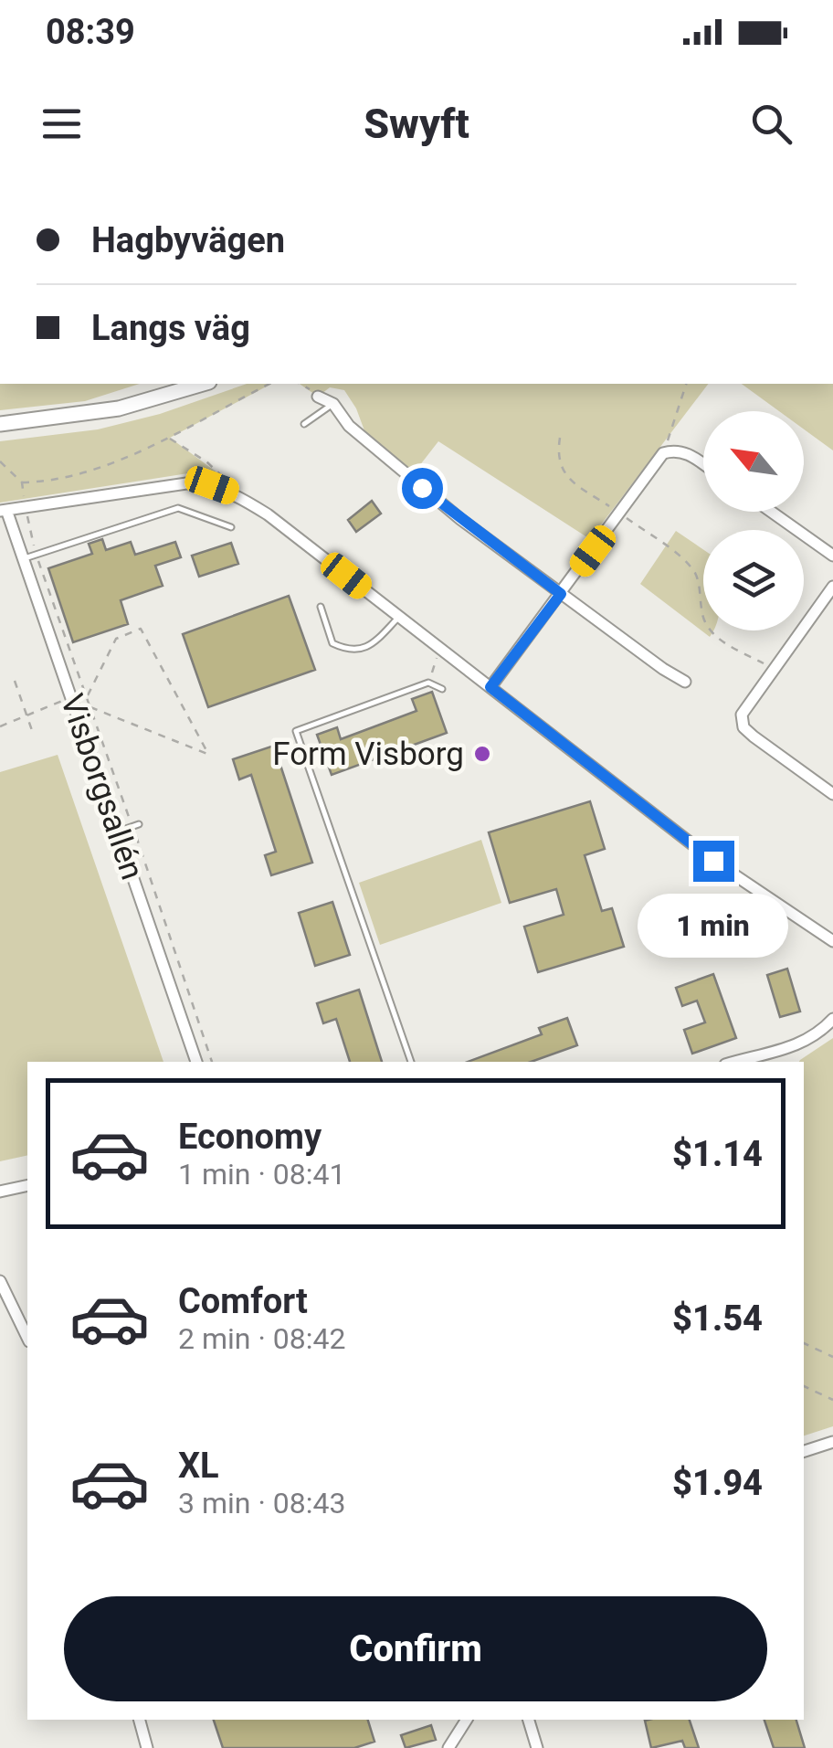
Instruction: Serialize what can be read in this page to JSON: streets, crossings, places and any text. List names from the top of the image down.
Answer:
{
  "streets": {
    "street": ["Visborgsallén"]
  },
  "places": ["Form Visborg"],
  "north": "top left",
  "page": {
    "status": "08:39",
    "header": "Swyft",
    "banner": ["Hagbyvägen", "Langs väg"],
    "bubble": "1 min",
    "list": [
      {
        "name": "Economy",
        "note": "1 min · 08:41",
        "value": "$1.14"
      },
      {
        "name": "Comfort",
        "note": "2 min · 08:42",
        "value": "$1.54"
      },
      {
        "name": "XL",
        "note": "3 min · 08:43",
        "value": "$1.94"
      }
    ],
    "buttons": "Confirm"
  }
}
